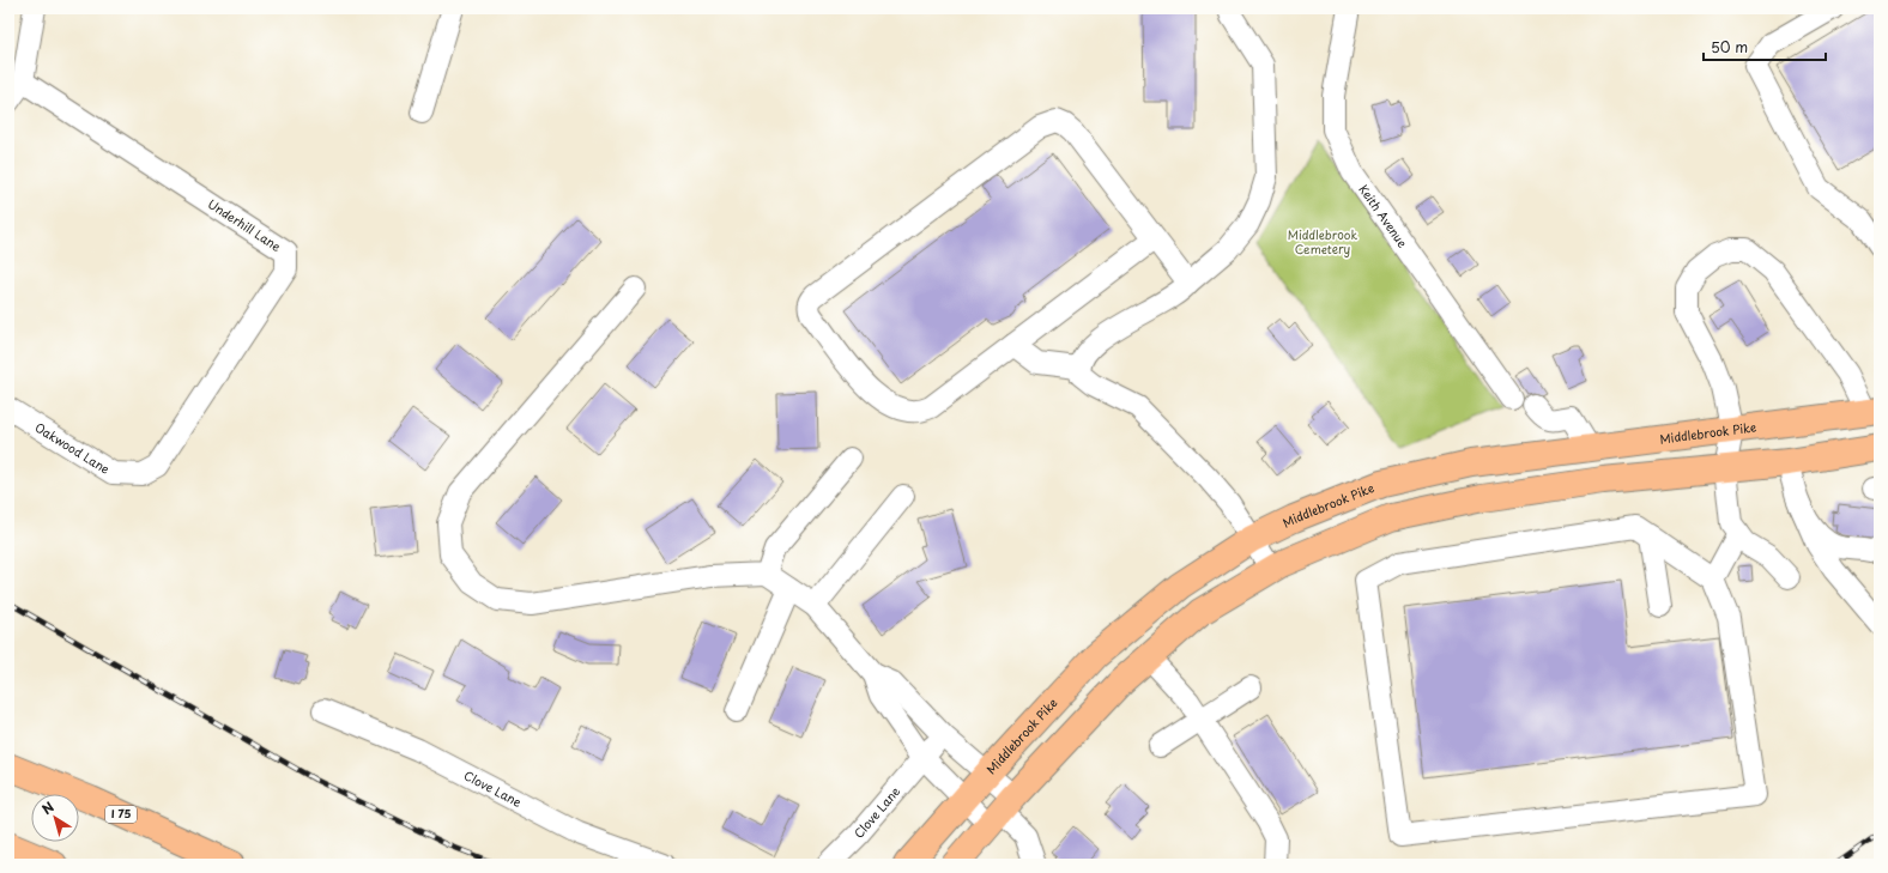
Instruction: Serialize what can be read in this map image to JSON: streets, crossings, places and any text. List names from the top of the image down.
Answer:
{
  "streets": {
    "main road": ["Middlebrook Pike", "I 75"],
    "street": [
      "Keith Avenue",
      "Underhill Lane",
      "Oakwood Lane",
      "Clove Lane"
    ]
  },
  "crossings": [
    ["Underhill Lane", "Oakwood Lane"]
  ],
  "parks": ["Middlebrook Cemetery"],
  "scale_bar": "50 m",
  "north": "top left"
}
